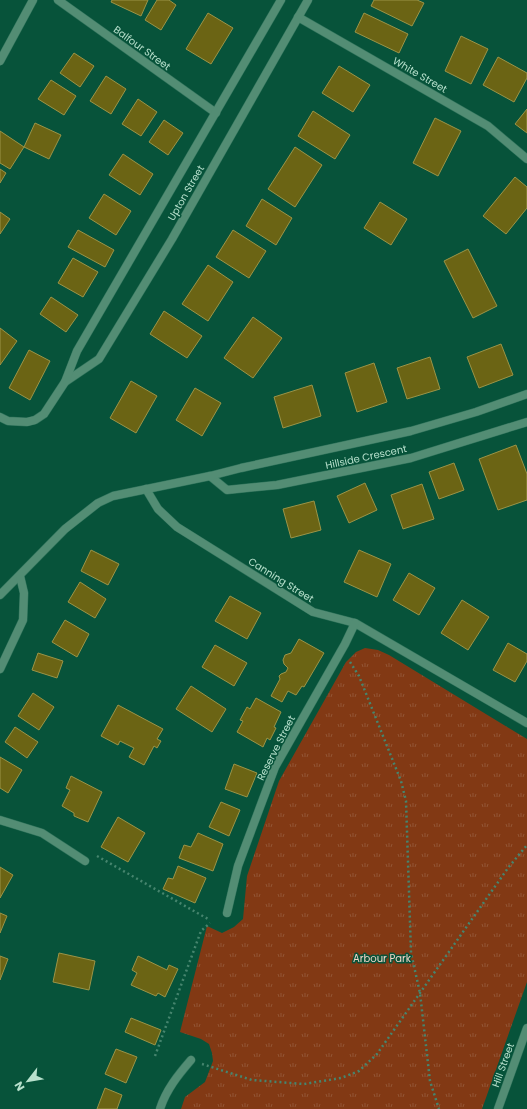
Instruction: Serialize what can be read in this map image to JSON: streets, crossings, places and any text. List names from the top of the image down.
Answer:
{
  "streets": {
    "street": [
      "Balfour Street",
      "White Street",
      "Upton Street",
      "Hillside Crescent",
      "Canning Street",
      "Reserve Street",
      "Hill Street"
    ]
  },
  "crossings": [
    ["Balfour Street", "Upton Street"],
    ["White Street", "Upton Street"],
    ["Hillside Crescent", "Canning Street"],
    ["Canning Street", "Reserve Street"]
  ],
  "parks": ["Arbour Park"],
  "north": "bottom left"
}
